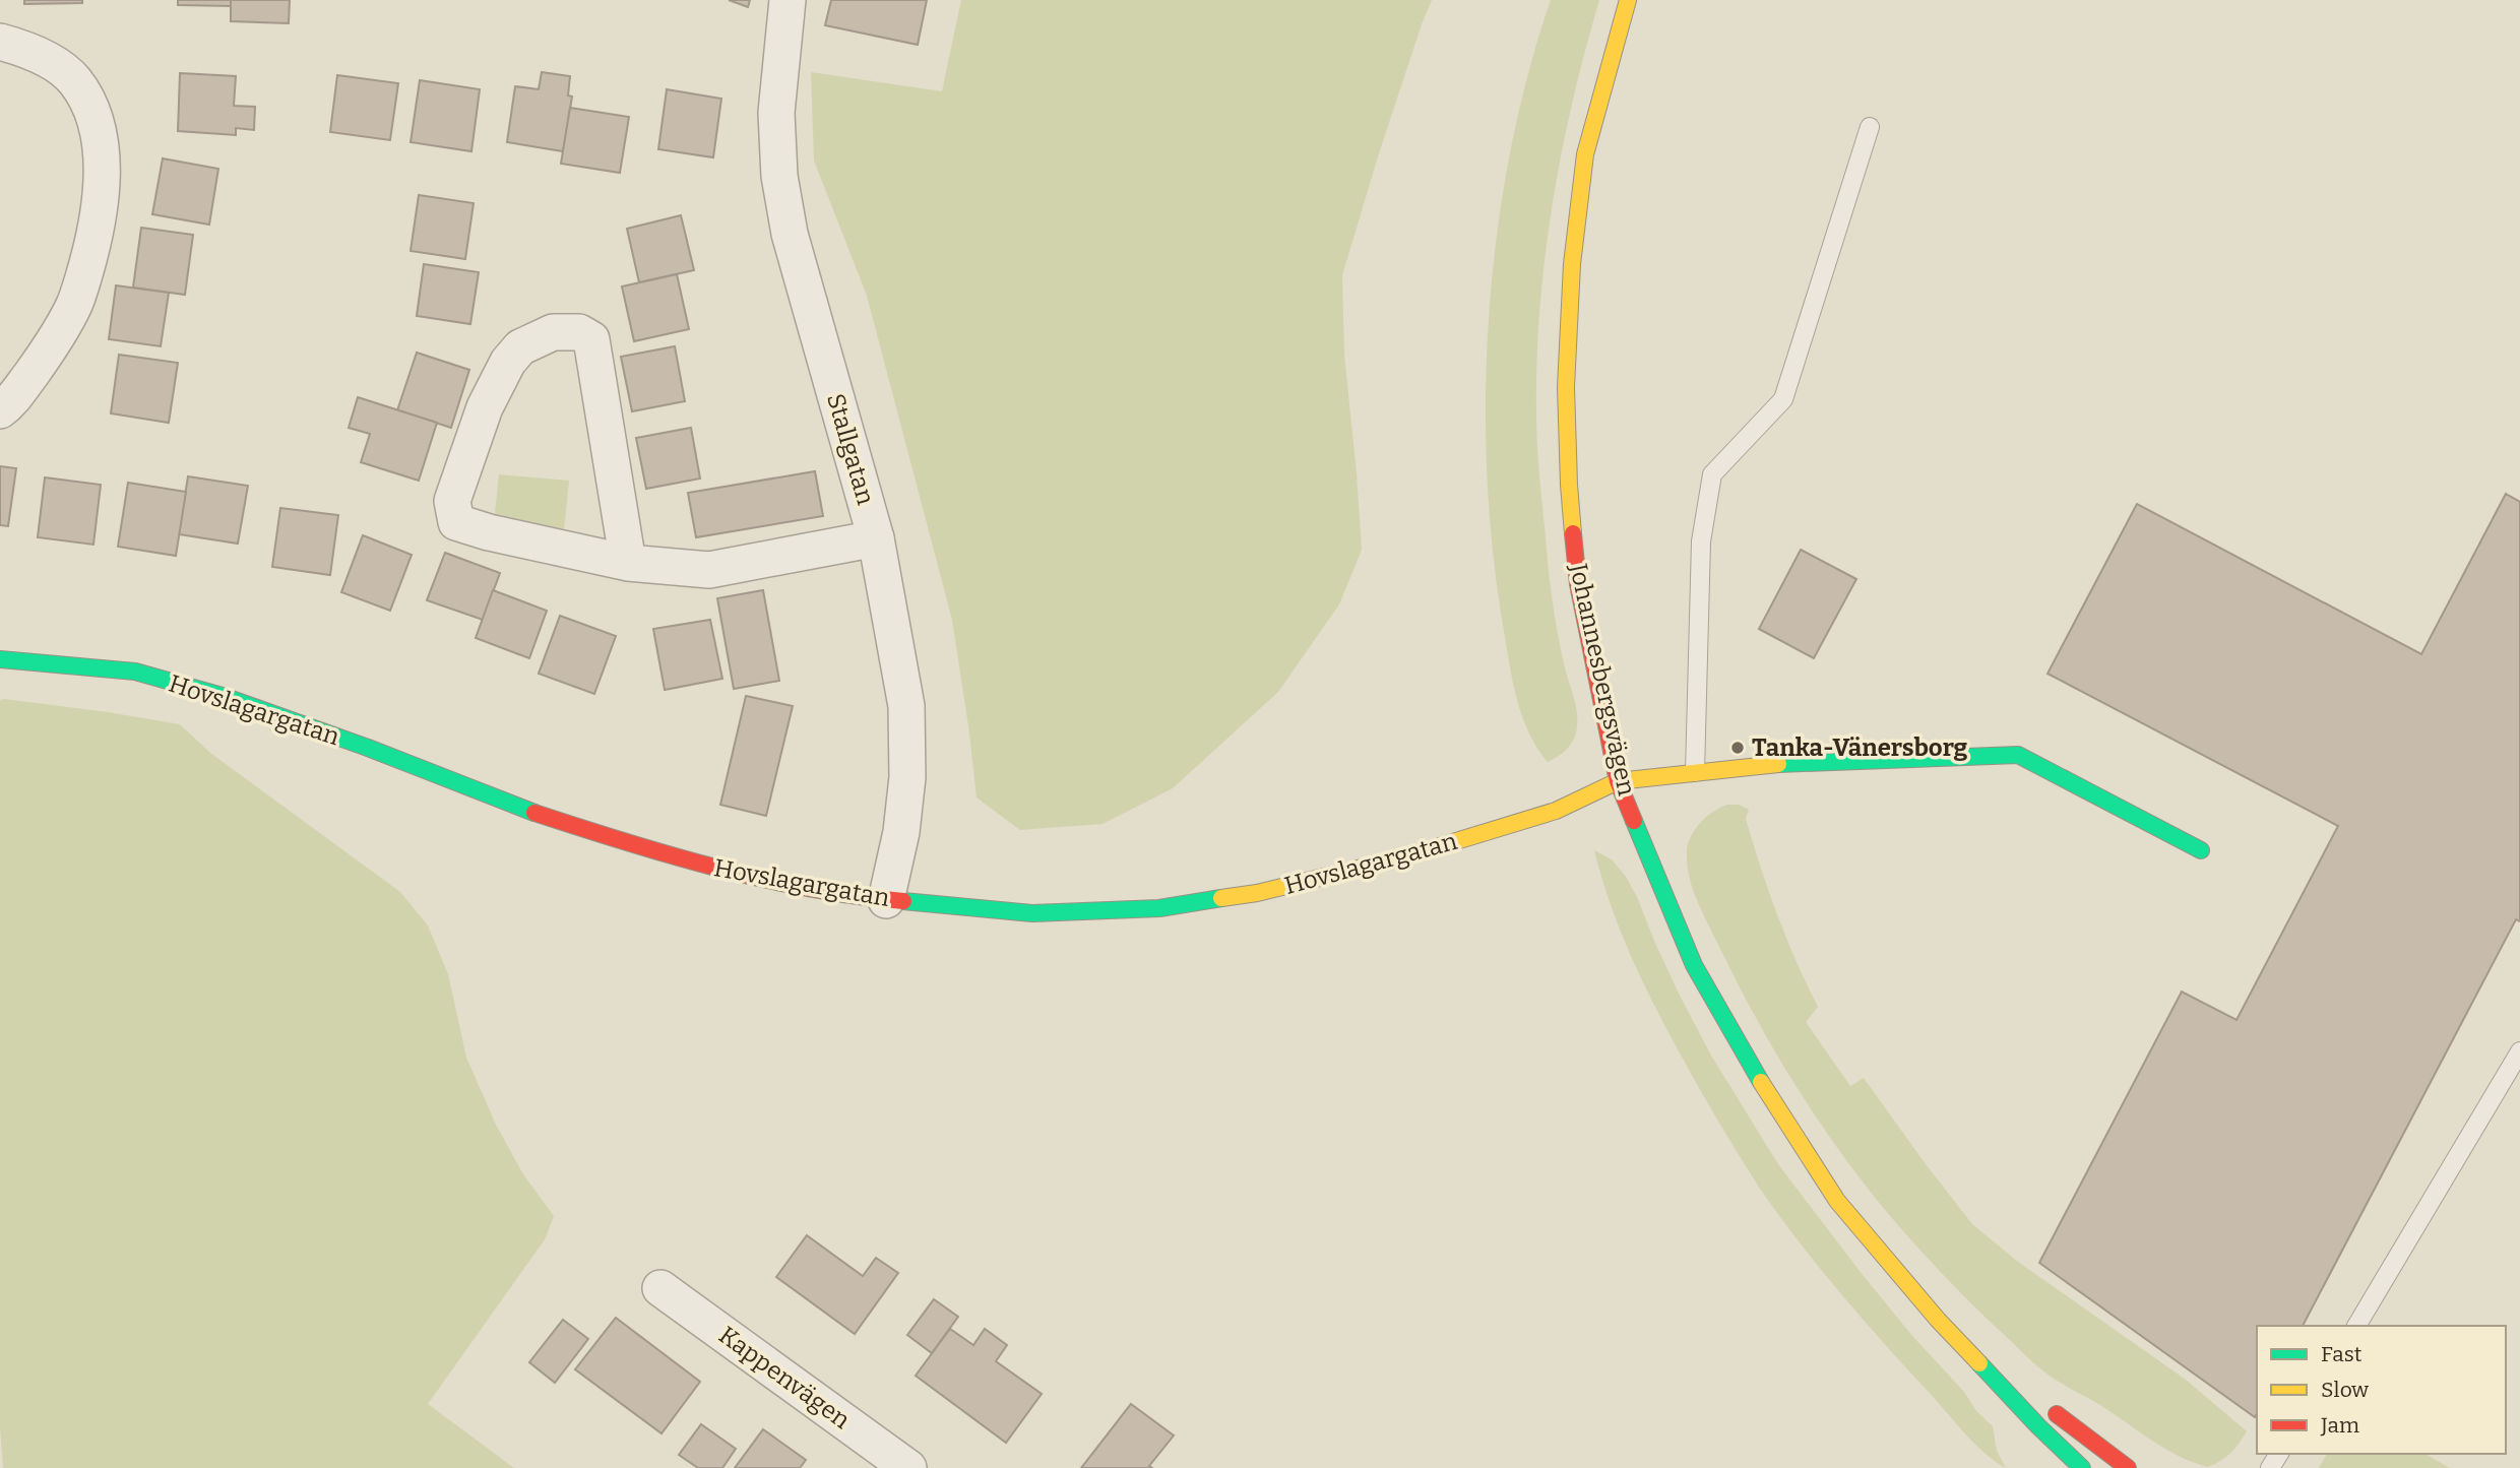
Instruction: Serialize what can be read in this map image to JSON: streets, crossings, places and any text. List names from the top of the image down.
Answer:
{
  "streets": {
    "street": [
      "Stallgatan",
      "Johannesbergsvägen",
      "Hovslagargatan",
      "Kappenvägen"
    ]
  },
  "crossings": [
    ["Stallgatan", "Hovslagargatan"],
    ["Johannesbergsvägen", "Hovslagargatan"]
  ],
  "places": ["Tanka-Vänersborg"],
  "legend": ["Fast", "Slow", "Jam"]
}
